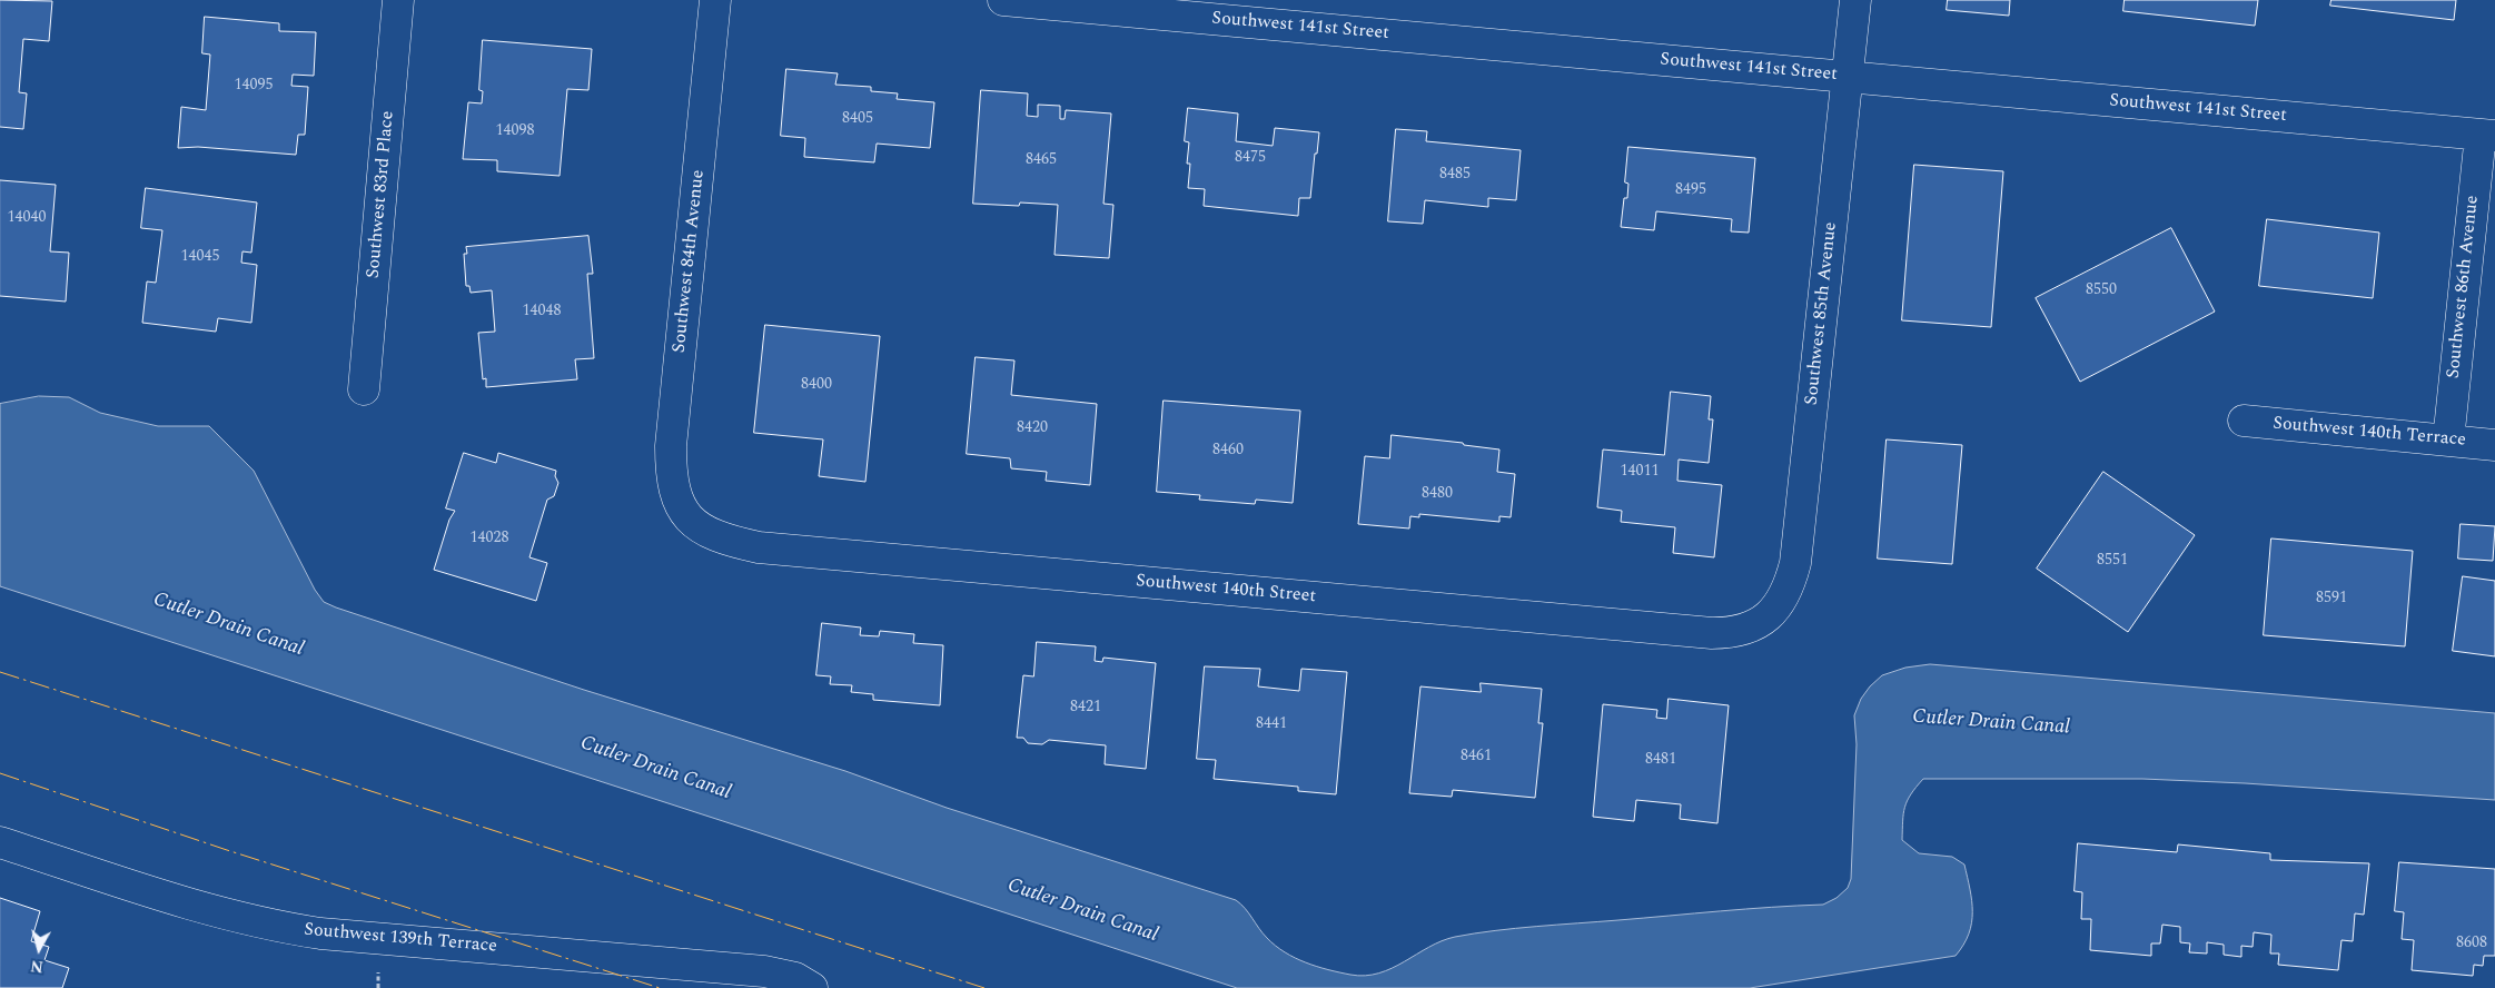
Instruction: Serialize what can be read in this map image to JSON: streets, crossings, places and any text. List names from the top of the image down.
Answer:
{
  "streets": {
    "street": [
      "Southwest 141st Street",
      "Southwest 83rd Place",
      "Southwest 84th Avenue",
      "Southwest 86th Avenue",
      "Southwest 85th Avenue",
      "Southwest 140th Terrace",
      "Southwest 140th Street",
      "Southwest 139th Terrace"
    ]
  },
  "crossings": [
    ["Southwest 141st Street", "Southwest 86th Avenue"],
    ["Southwest 141st Street", "Southwest 85th Avenue"],
    ["Southwest 84th Avenue", "Southwest 140th Street"],
    ["Southwest 86th Avenue", "Southwest 140th Terrace"],
    ["Southwest 85th Avenue", "Southwest 140th Street"]
  ],
  "water": ["Cutler Drain Canal"],
  "house_numbers": [
    "14095",
    "8405",
    "14098",
    "8475",
    "8465",
    "8485",
    "8495",
    "14040",
    "14045",
    "8550",
    "14048",
    "8400",
    "8420",
    "8460",
    "14011",
    "8480",
    "14028",
    "8551",
    "8591",
    "8421",
    "8441",
    "8461",
    "8481",
    "8608"
  ],
  "north": "bottom"
}
